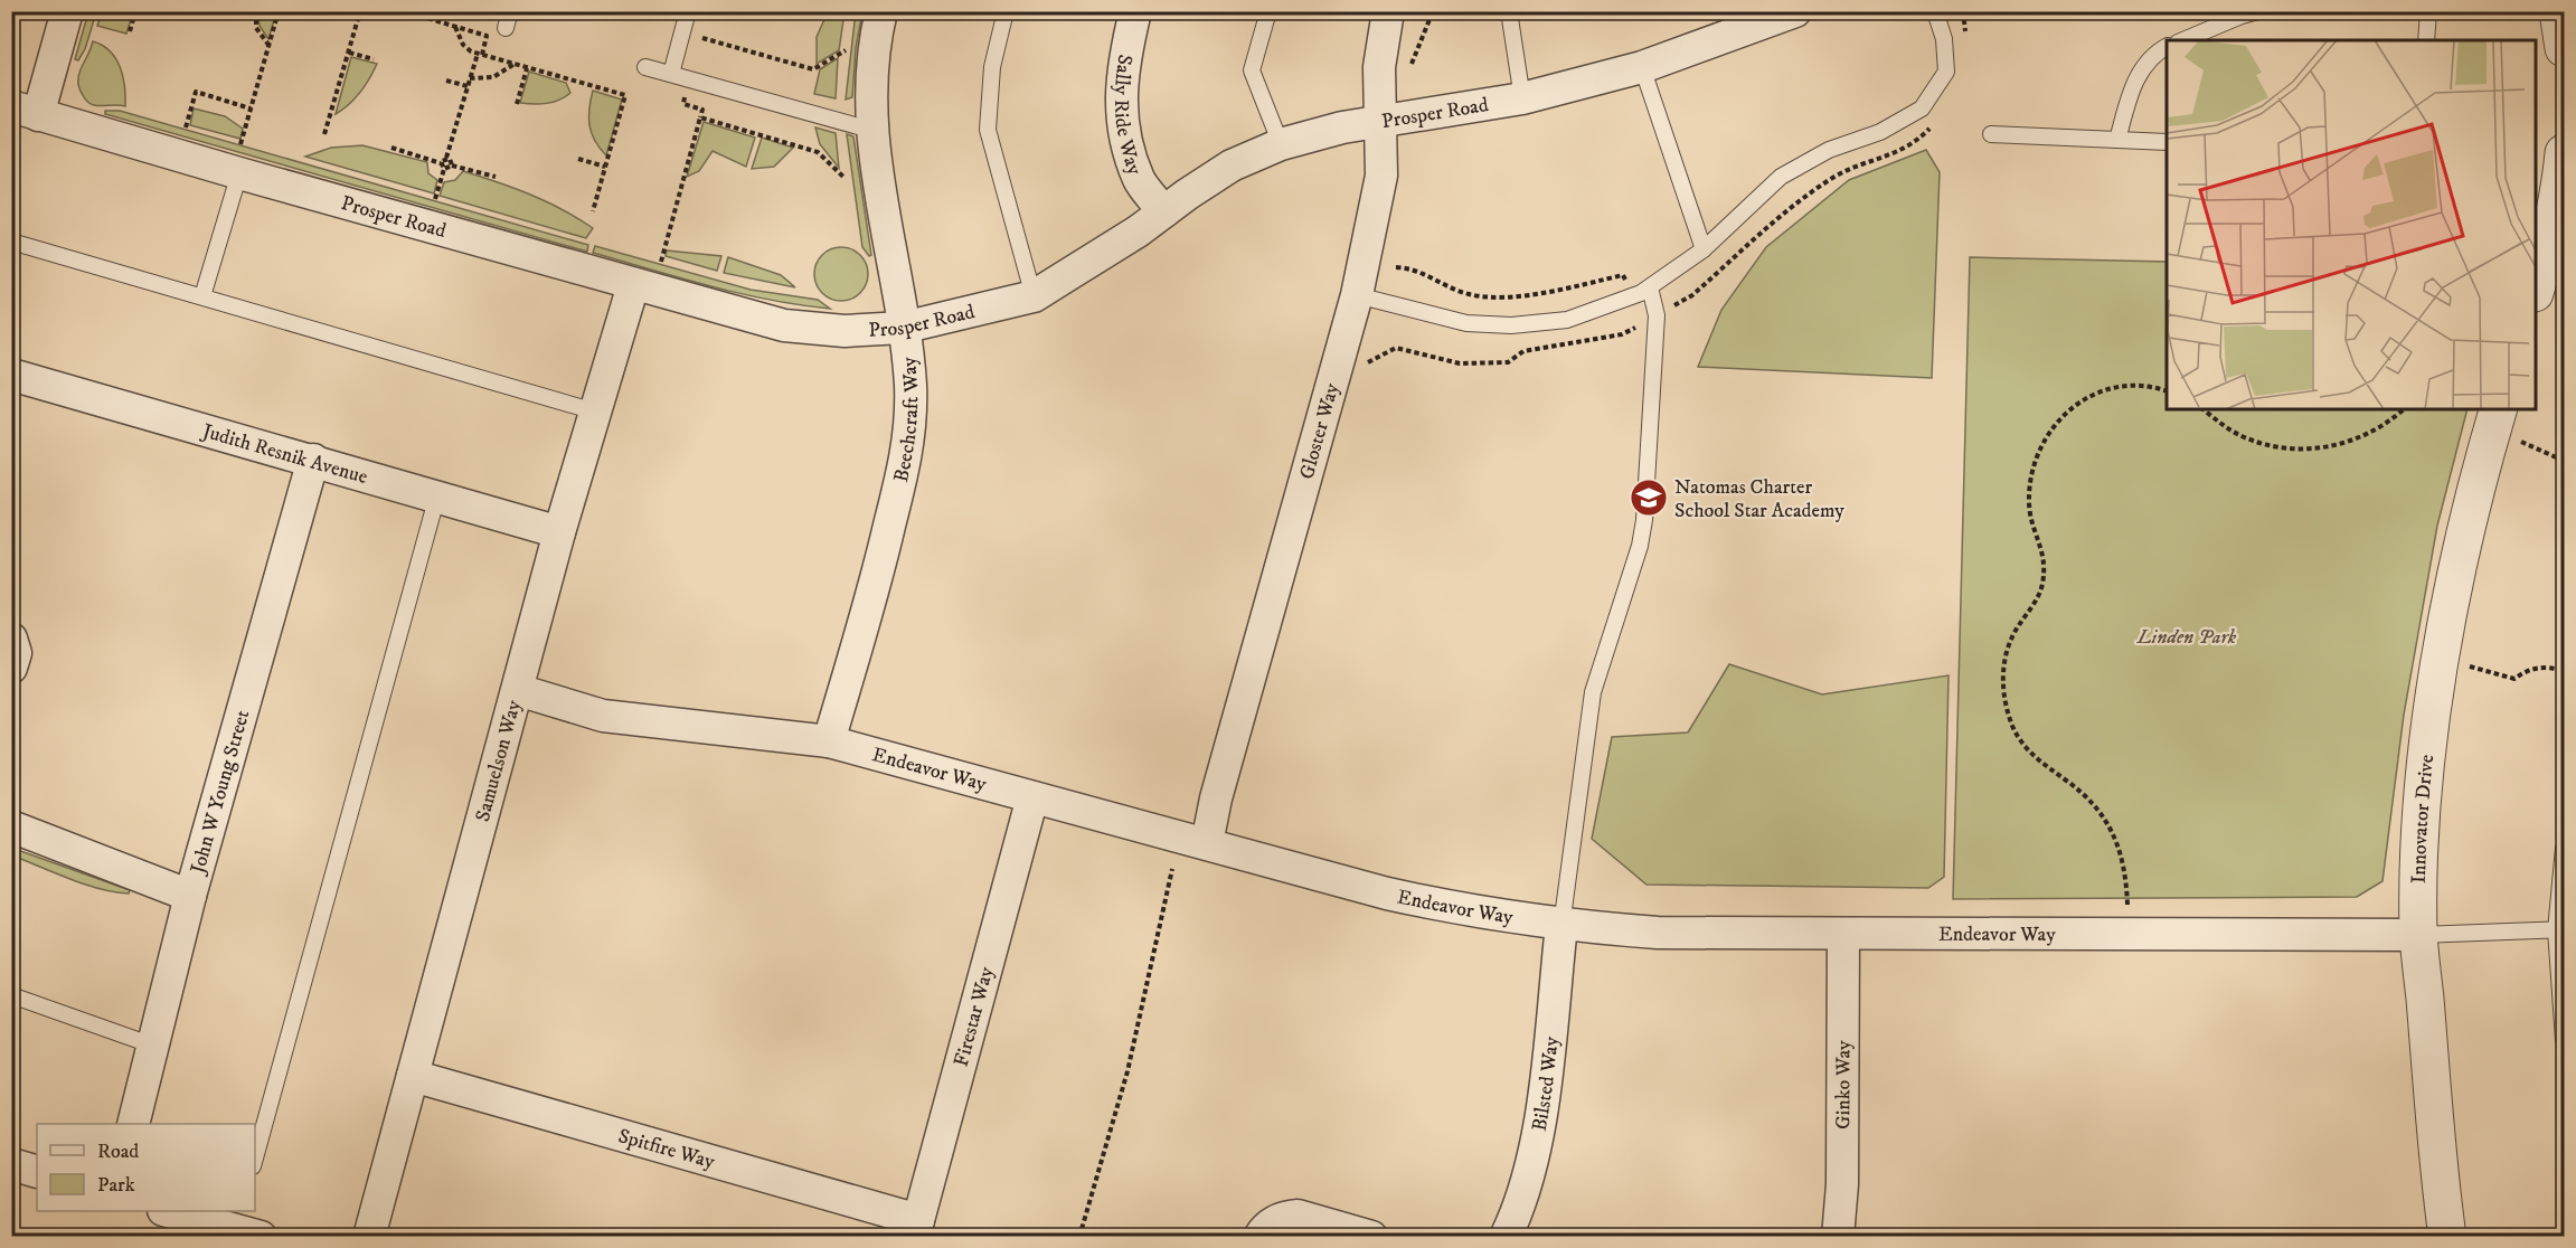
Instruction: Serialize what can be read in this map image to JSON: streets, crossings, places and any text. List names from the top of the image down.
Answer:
{
  "streets": {
    "street": [
      "Prosper Road",
      "Sally Ride Way",
      "Beechcraft Way",
      "Gloster Way",
      "Judith Resnik Avenue",
      "Samuelson Way",
      "Endeavor Way",
      "John W Young Street",
      "Innovator Drive",
      "Firestar Way",
      "Bilsted Way",
      "Ginko Way",
      "Spitfire Way"
    ]
  },
  "crossings": [
    ["Prosper Road", "Sally Ride Way"],
    ["Prosper Road", "Beechcraft Way"],
    ["Prosper Road", "Gloster Way"],
    ["Prosper Road", "Samuelson Way"],
    ["Beechcraft Way", "Endeavor Way"],
    ["Gloster Way", "Endeavor Way"],
    ["Judith Resnik Avenue", "Samuelson Way"],
    ["Judith Resnik Avenue", "John W Young Street"],
    ["Samuelson Way", "Endeavor Way"],
    ["Samuelson Way", "Spitfire Way"],
    ["Endeavor Way", "Innovator Drive"],
    ["Endeavor Way", "Firestar Way"],
    ["Endeavor Way", "Bilsted Way"],
    ["Endeavor Way", "Ginko Way"],
    ["Firestar Way", "Spitfire Way"]
  ],
  "parks": ["Linden Park"],
  "places": {
    "school or university": ["Natomas Charter School Star Academy"]
  },
  "legend": ["Road", "Park"]
}
